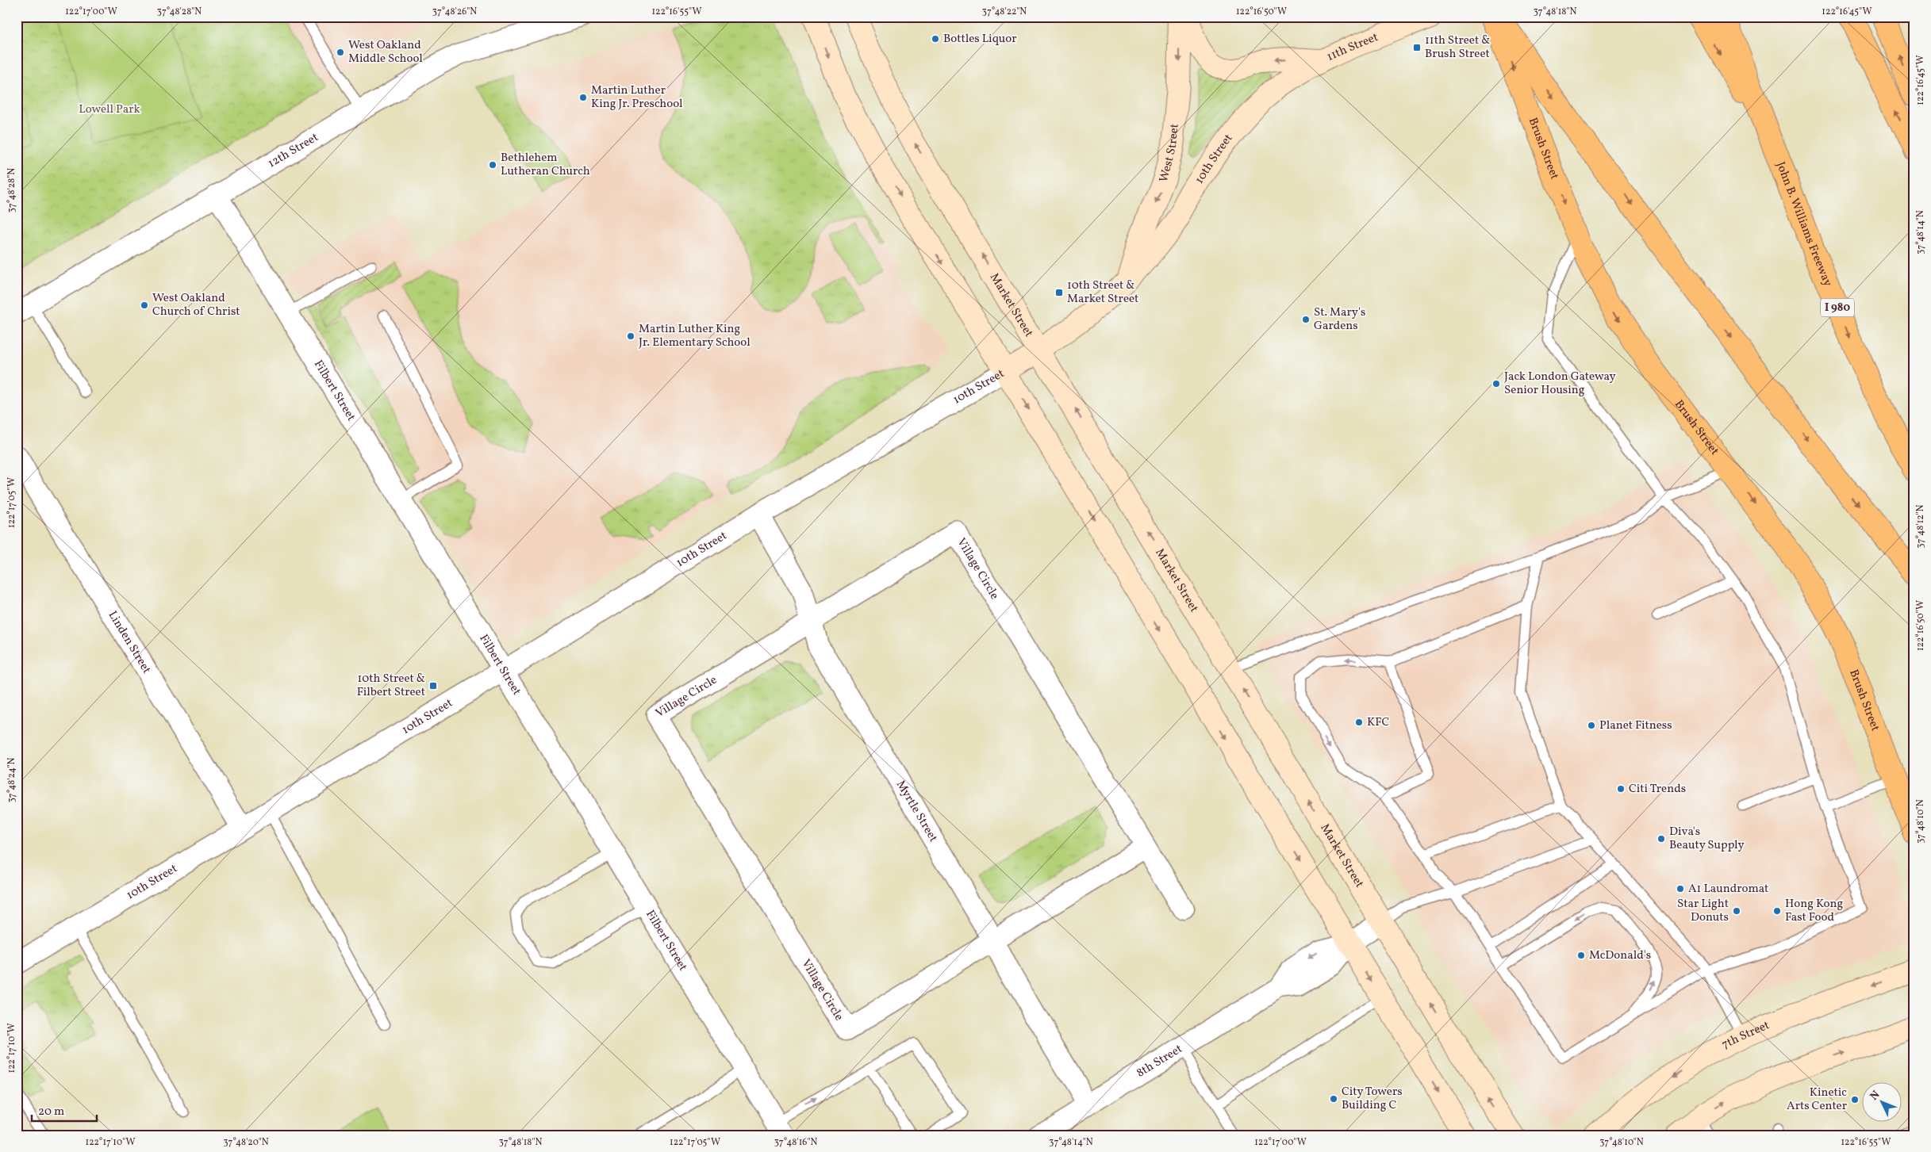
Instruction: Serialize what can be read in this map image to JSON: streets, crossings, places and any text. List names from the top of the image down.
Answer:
{
  "streets": {
    "main road": [
      "11th Street",
      "Brush Street",
      "West Street",
      "10th Street",
      "John B. Williams Freeway",
      "Market Street",
      "I 980",
      "7th Street"
    ],
    "street": [
      "12th Street",
      "Filbert Street",
      "Village Circle",
      "Linden Street",
      "Myrtle Street",
      "8th Street"
    ]
  },
  "crossings": [
    ["11th Street", "10th Street"],
    ["12th Street", "Filbert Street"],
    ["West Street", "10th Street"],
    ["10th Street", "Market Street"],
    ["10th Street", "Filbert Street"],
    ["10th Street", "Linden Street"],
    ["10th Street", "Myrtle Street"],
    ["Market Street", "8th Street"],
    ["Village Circle", "Myrtle Street"],
    ["Myrtle Street", "8th Street"]
  ],
  "one_way": ["West Street"],
  "parks": ["Lowell Park"],
  "places": {
    "other": [
      "Bottles Liquor",
      "West Oakland Middle School",
      "Martin Luther King Jr. Preschool",
      "Bethlehem Lutheran Church",
      "West Oakland Church of Christ",
      "St. Mary's Gardens",
      "Martin Luther King Jr. Elementary School",
      "Jack London Gateway Senior Housing",
      "KFC",
      "Planet Fitness",
      "Citi Trends",
      "Diva's Beauty Supply",
      "A1 Laundromat",
      "Star Light Donuts",
      "Hong Kong Fast Food",
      "McDonald's",
      "City Towers Building C",
      "Kinetic Arts Center"
    ],
    "transit": ["11th Street & Brush Street", "10th Street & Market Street", "10th Street & Filbert Street"]
  },
  "scale_bar": "20 m",
  "north": "top left",
  "coordinates": [
    "122°17'00\"W",
    "37°48'28\"N",
    "37°48'26\"N",
    "122°16'55\"W",
    "37°48'22\"N",
    "122°16'50\"W",
    "37°48'18\"N",
    "122°16'45\"W",
    "37°48'14\"N",
    "122°17'05\"W",
    "37°48'12\"N",
    "37°48'24\"N",
    "37°48'10\"N",
    "122°17'10\"W",
    "37°48'20\"N",
    "37°48'16\"N"
  ]
}
